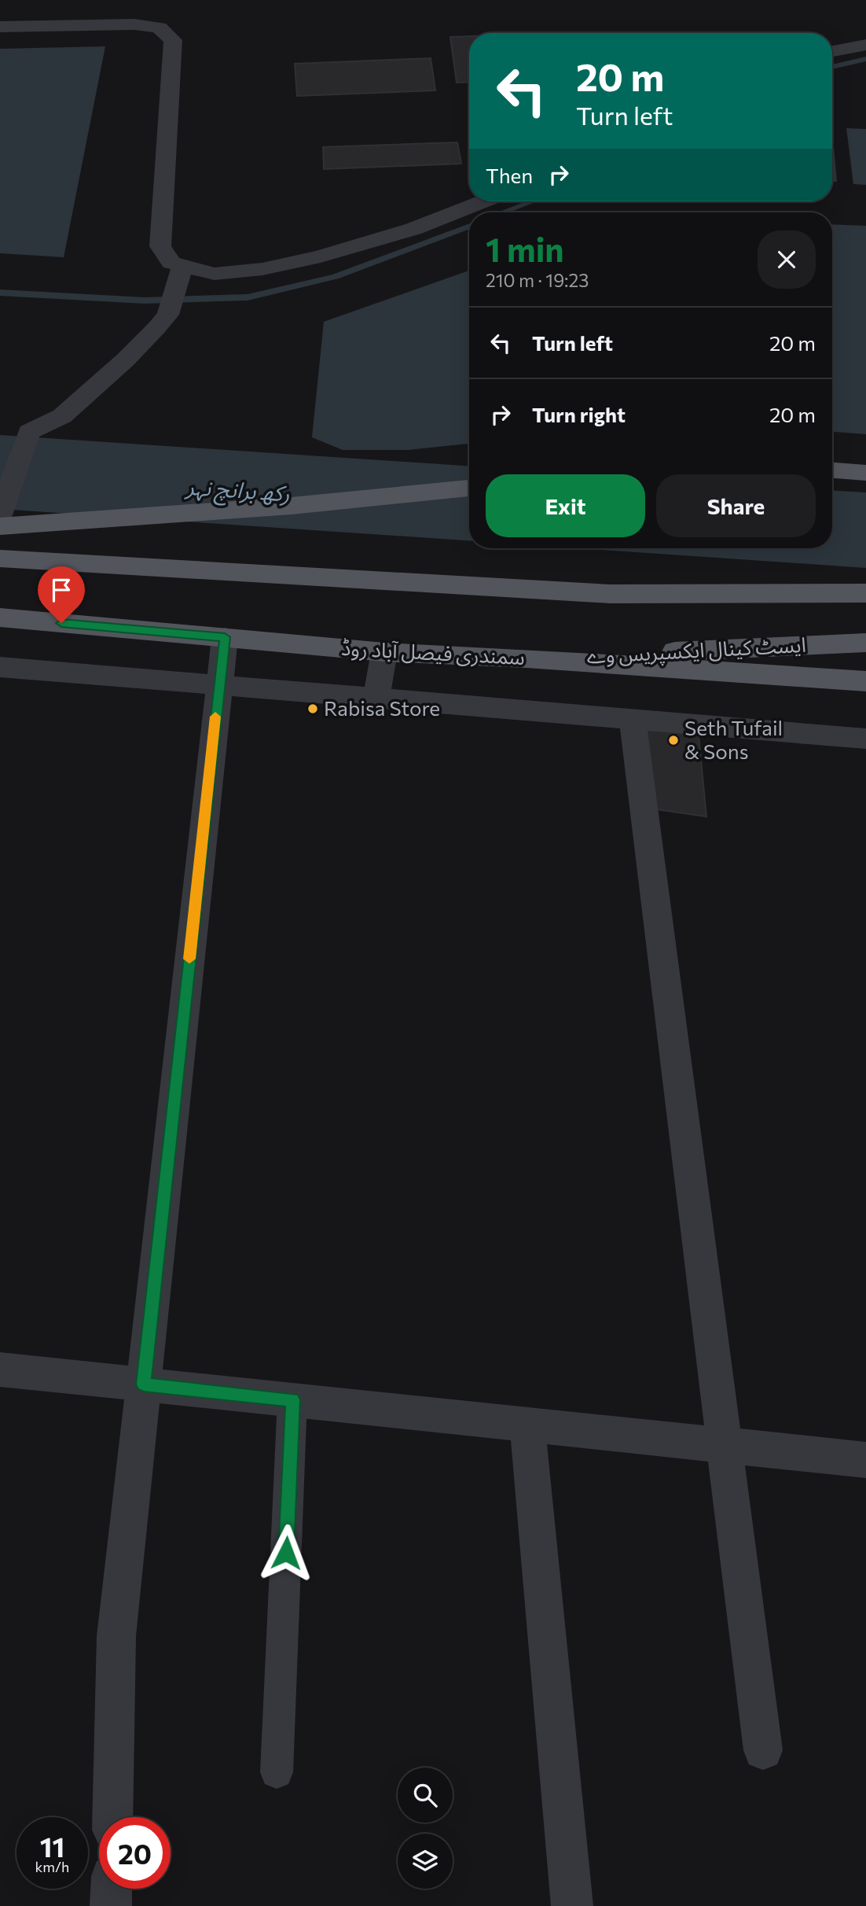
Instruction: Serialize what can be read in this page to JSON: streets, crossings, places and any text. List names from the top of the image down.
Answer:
{
  "streets": {
    "main road": ["ایسٹ کینال ایکسپریس وے", "سمندری فیصل آباد روڈ"]
  },
  "crossings": [
    ["ایسٹ کینال ایکسپریس وے", "سمندری فیصل آباد روڈ"]
  ],
  "water": ["رکھ برانچ نہر"],
  "places": ["Rabisa Store", "Seth Tufail & Sons"],
  "page": {
    "turn": ["20 m", "Turn left"],
    "then": "Then",
    "heading": ["1 min", "210 m · 19:23"],
    "list": [
      {
        "name": "Turn left",
        "value": "20 m"
      },
      {
        "name": "Turn right",
        "value": "20 m"
      }
    ],
    "buttons": ["Exit", "Share"],
    "speed": "11 km/h",
    "limit": "20"
  }
}
